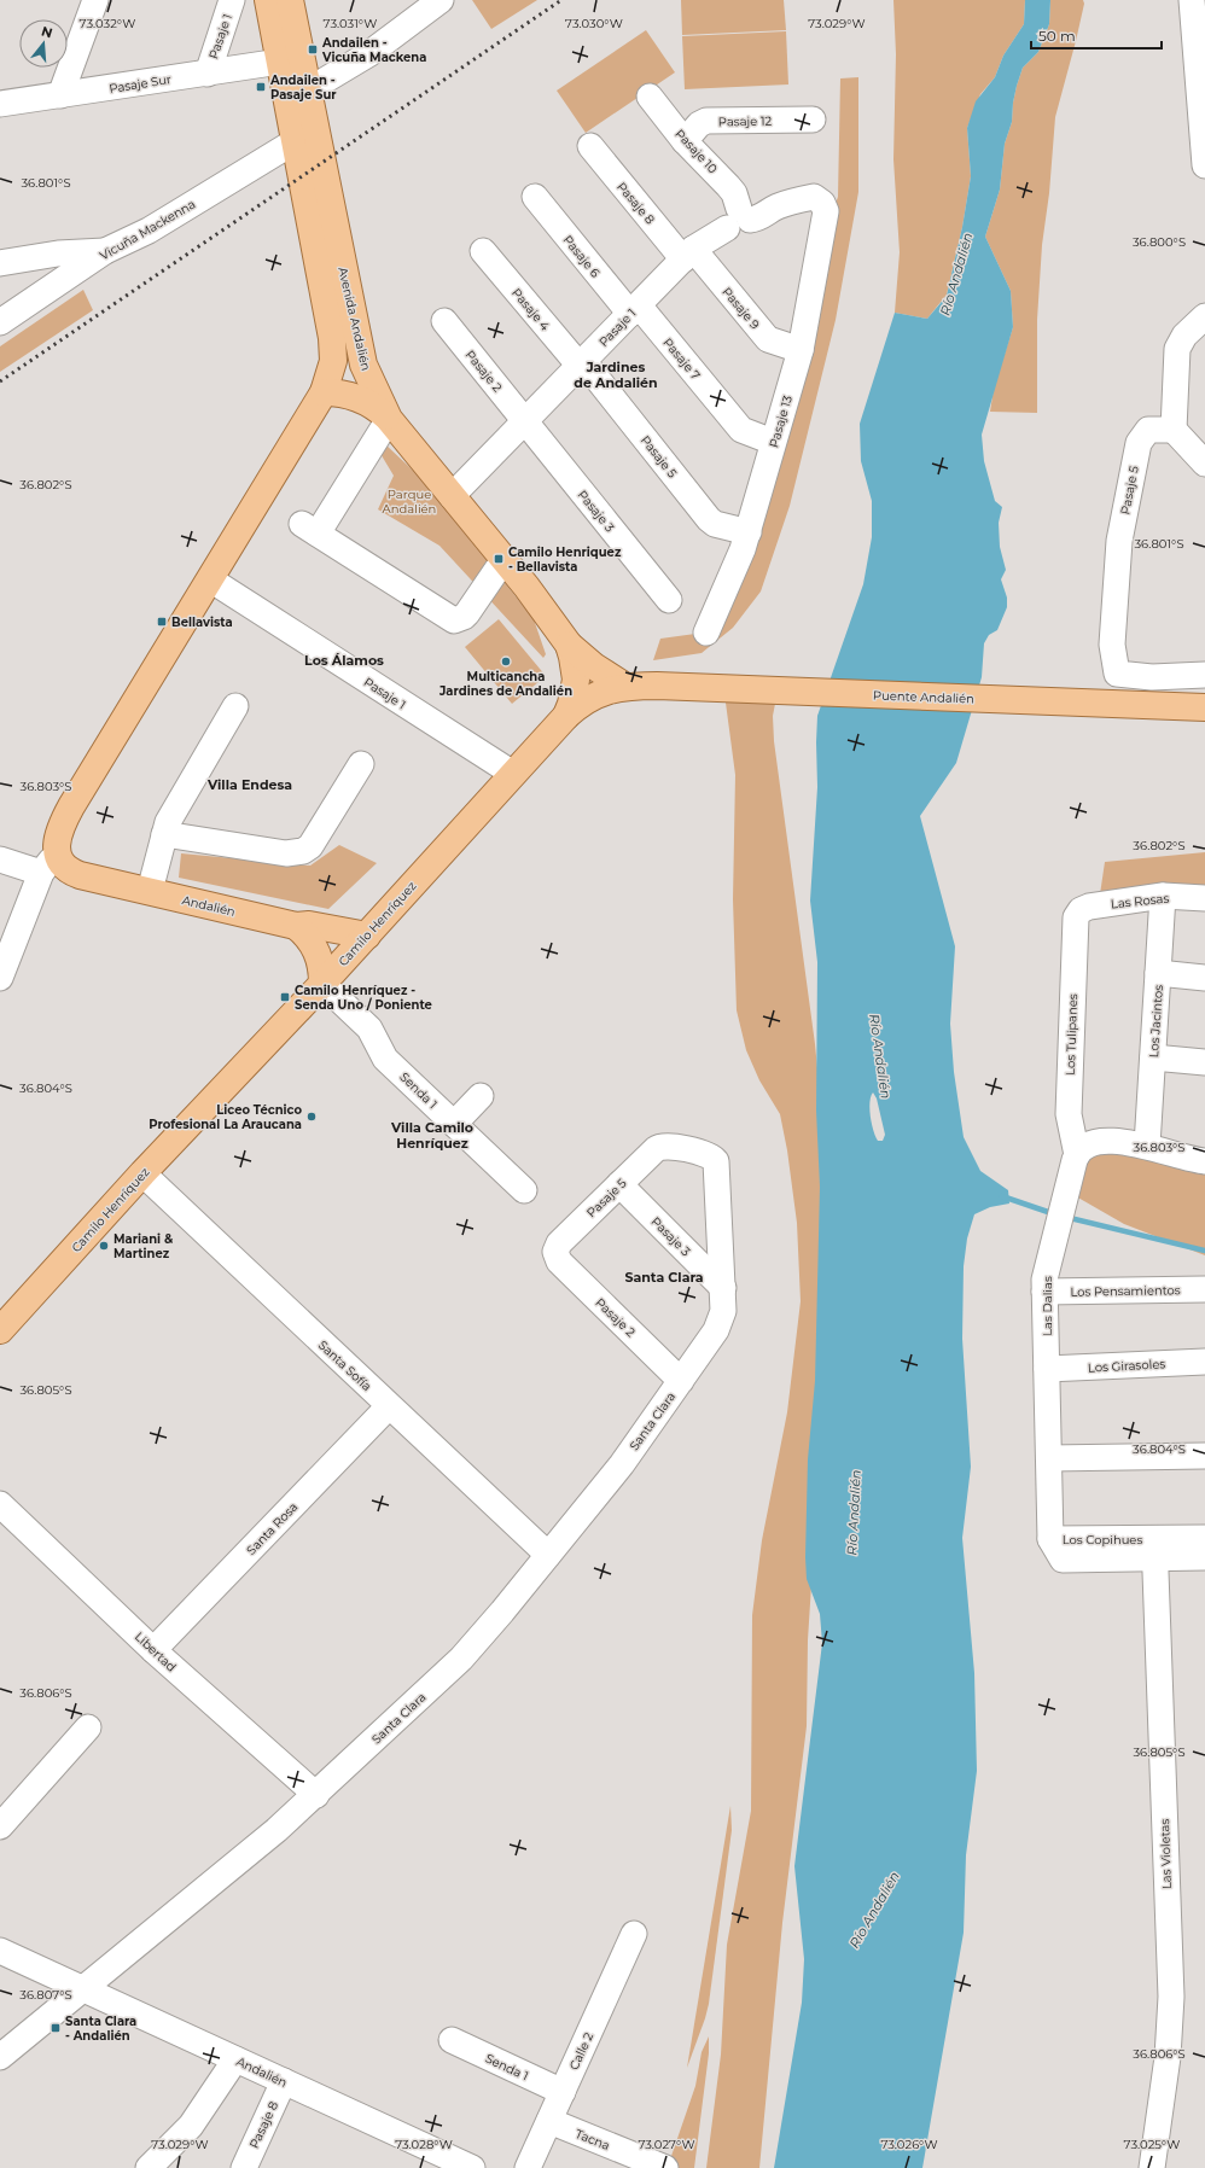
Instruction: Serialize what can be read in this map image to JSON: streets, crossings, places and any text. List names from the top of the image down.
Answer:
{
  "streets": {
    "main road": [
      "Avenida Andalién",
      "Puente Andalién",
      "Andalién",
      "Camilo Henríquez"
    ],
    "street": [
      "Pasaje 1",
      "Pasaje Sur",
      "Pasaje 12",
      "Pasaje 10",
      "Pasaje 8",
      "Vicuña Mackenna",
      "Pasaje 6",
      "Pasaje 9",
      "Pasaje 4",
      "Pasaje 7",
      "Pasaje 2",
      "Pasaje 13",
      "Pasaje 5",
      "Pasaje 3",
      "Las Rosas",
      "Los Jacintos",
      "Los Tulipanes",
      "Senda 1",
      "Los Pensamientos",
      "Las Dalias",
      "Santa Sofía",
      "Los Girasoles",
      "Santa Clara",
      "Santa Rosa",
      "Los Copihues",
      "Libertad",
      "Las Violetas",
      "Calle 2",
      "Tacna"
    ]
  },
  "crossings": [
    ["Pasaje 1", "Pasaje Sur"],
    ["Pasaje 1", "Pasaje 10"],
    ["Pasaje 1", "Pasaje 8"],
    ["Pasaje 1", "Pasaje 6"],
    ["Pasaje 1", "Pasaje 9"],
    ["Pasaje 1", "Pasaje 4"],
    ["Pasaje 1", "Avenida Andalién"],
    ["Pasaje 1", "Pasaje 7"],
    ["Pasaje 1", "Pasaje 2"],
    ["Pasaje 1", "Pasaje 13"],
    ["Pasaje 1", "Pasaje 5"],
    ["Pasaje 1", "Pasaje 3"],
    ["Pasaje 1", "Camilo Henríquez"],
    ["Pasaje Sur", "Avenida Andalién"],
    ["Pasaje 12", "Pasaje 10"],
    ["Pasaje 8", "Pasaje 9"],
    ["Pasaje 8", "Andalién"],
    ["Vicuña Mackenna", "Avenida Andalién"],
    ["Pasaje 6", "Pasaje 7"],
    ["Pasaje 9", "Pasaje 13"],
    ["Pasaje 4", "Pasaje 5"],
    ["Avenida Andalién", "Camilo Henríquez"],
    ["Pasaje 7", "Pasaje 13"],
    ["Pasaje 2", "Pasaje 5"],
    ["Pasaje 2", "Pasaje 3"],
    ["Pasaje 2", "Santa Clara"],
    ["Pasaje 13", "Pasaje 5"],
    ["Pasaje 5", "Pasaje 3"],
    ["Pasaje 5", "Santa Clara"],
    ["Pasaje 3", "Santa Clara"],
    ["Puente Andalién", "Camilo Henríquez"],
    ["Las Rosas", "Los Jacintos"],
    ["Las Rosas", "Los Tulipanes"],
    ["Andalién", "Camilo Henríquez"],
    ["Andalién", "Santa Clara"],
    ["Camilo Henríquez", "Senda 1"],
    ["Camilo Henríquez", "Santa Sofía"],
    ["Los Tulipanes", "Las Dalias"],
    ["Senda 1", "Calle 2"],
    ["Los Pensamientos", "Las Dalias"],
    ["Las Dalias", "Los Girasoles"],
    ["Las Dalias", "Los Copihues"],
    ["Santa Sofía", "Santa Clara"],
    ["Santa Sofía", "Santa Rosa"],
    ["Santa Clara", "Libertad"],
    ["Santa Rosa", "Libertad"],
    ["Los Copihues", "Las Violetas"],
    ["Calle 2", "Tacna"]
  ],
  "districts": [
    "Jardines de Andalién",
    "Los Álamos",
    "Villa Endesa",
    "Villa Camilo Henríquez",
    "Santa Clara"
  ],
  "water": ["Río Andalién"],
  "parks": ["Parque Andalién"],
  "places": {
    "transit": [
      "Andailen - Vicuña Mackena",
      "Andailen - Pasaje Sur",
      "Camilo Henriquez - Bellavista",
      "Bellavista",
      "Camilo Henríquez - Senda Uno / Poniente",
      "Santa Clara - Andalién"
    ],
    "other": ["Multicancha Jardines de Andalién", "Liceo Técnico Profesional La Araucana", "Mariani & Martinez"]
  },
  "scale_bar": "50 m",
  "north": "top",
  "coordinates": [
    "73.032°W",
    "73.031°W",
    "73.030°W",
    "73.029°W",
    "36.801°S",
    "36.800°S",
    "36.802°S",
    "36.803°S",
    "36.804°S",
    "36.805°S",
    "36.806°S",
    "36.807°S",
    "73.028°W",
    "73.027°W",
    "73.026°W",
    "73.025°W"
  ]
}
